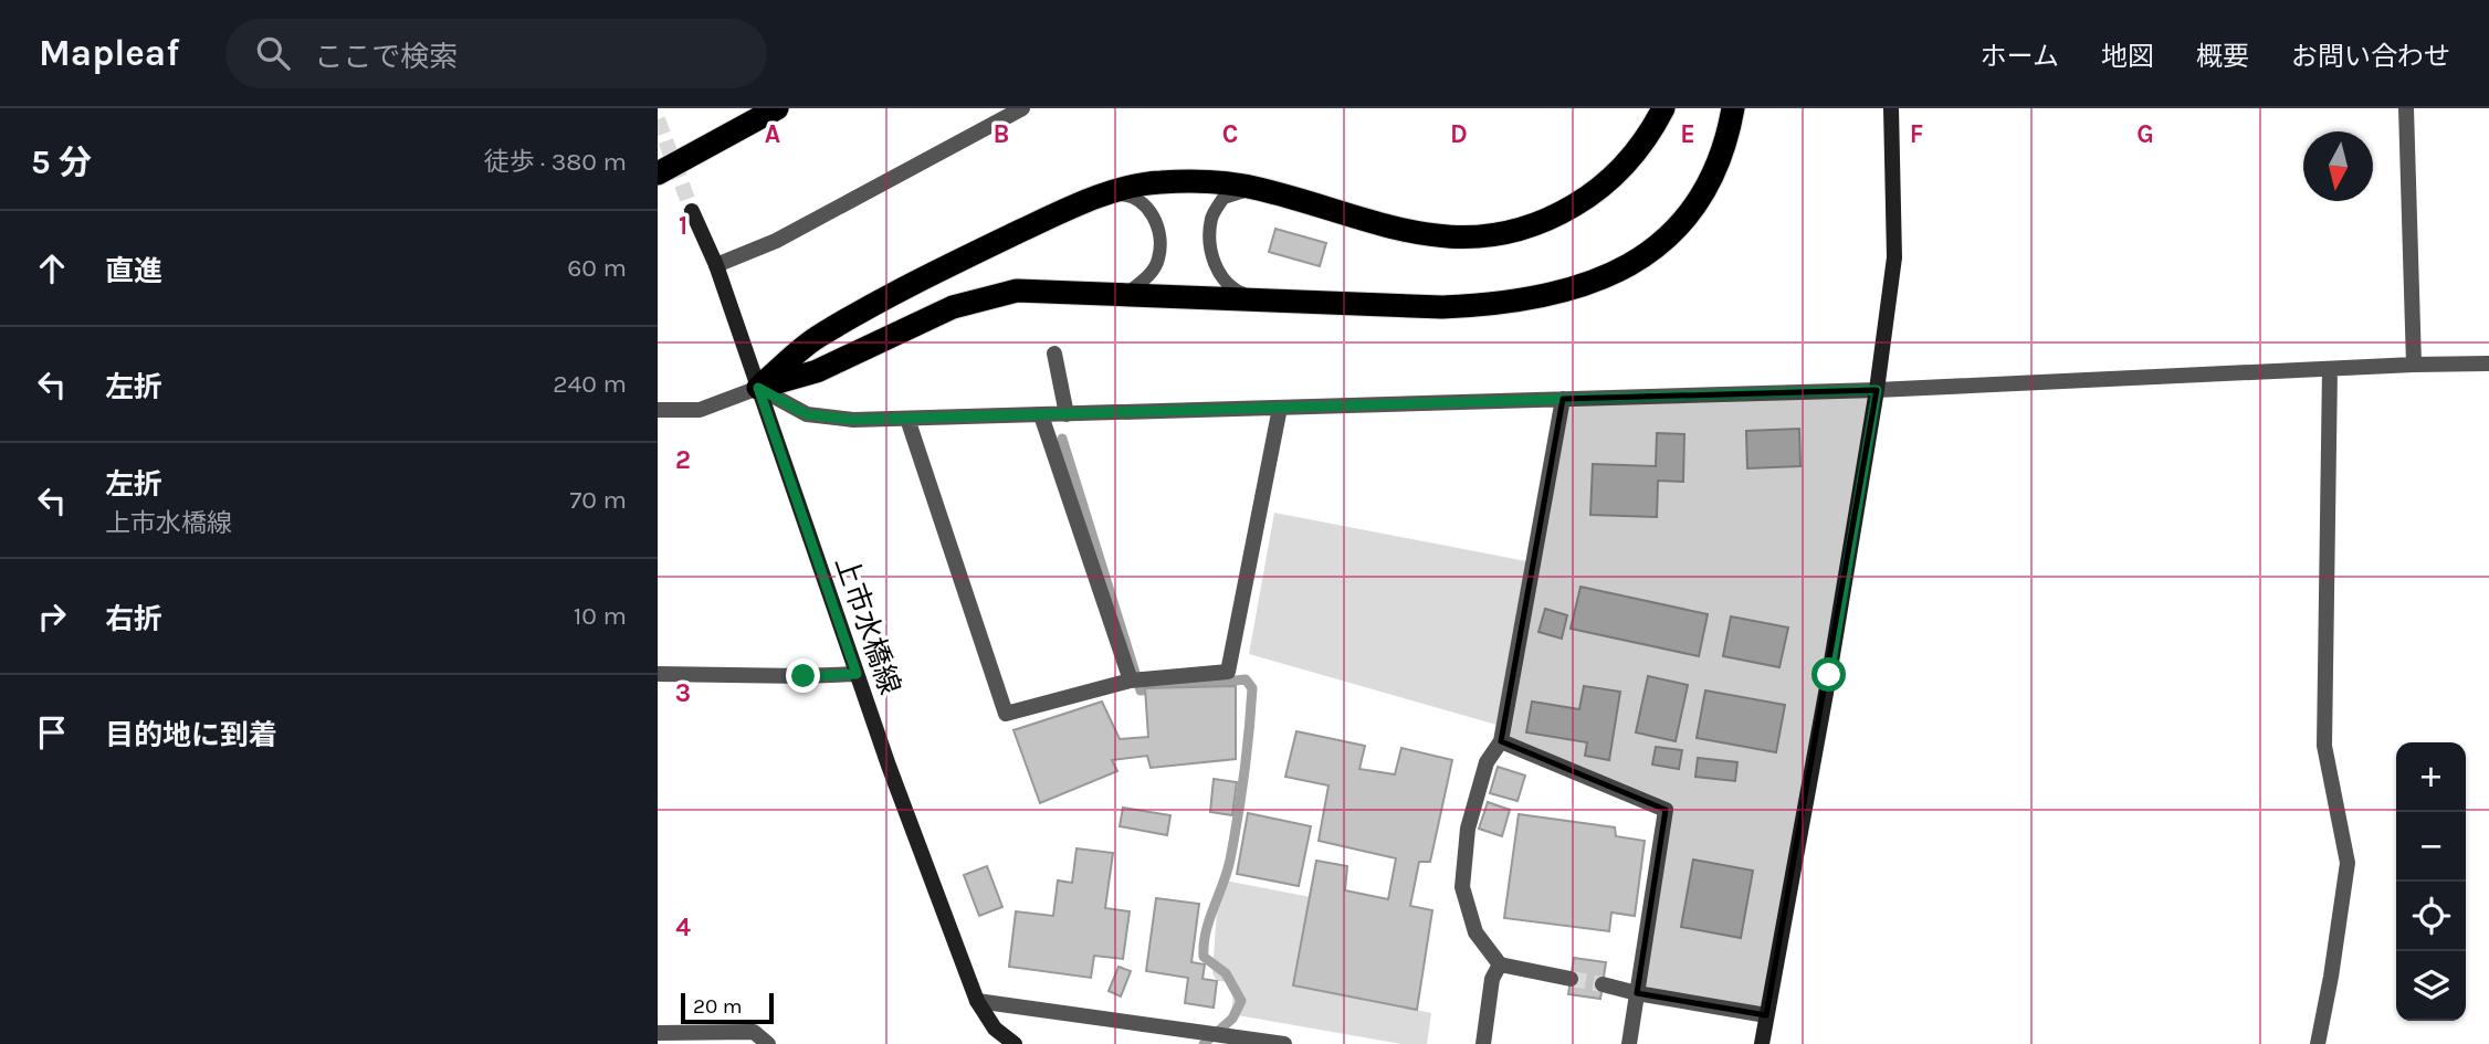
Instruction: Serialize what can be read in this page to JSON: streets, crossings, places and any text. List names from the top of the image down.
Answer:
{
  "streets": {
    "street": ["上市水橋線"]
  },
  "scale_bar": "20 m",
  "north": "bottom",
  "page": {
    "header": "Mapleaf",
    "search": "ここで検索",
    "nav": [
      "ホーム",
      "地図",
      "概要",
      "お問い合わせ"
    ],
    "heading": ["5 分", "徒歩 · 380 m"],
    "list": [
      ["直進", "60 m"],
      ["左折", "240 m"],
      ["左折", "上市水橋線", "70 m"],
      ["右折", "10 m"],
      "目的地に到着"
    ],
    "map_buttons": ["+", "−"],
    "scale": "20 m"
  },
  "grid": {
    "columns": [
      "A",
      "B",
      "C",
      "D",
      "E",
      "F",
      "G"
    ],
    "rows": [
      "1",
      "2",
      "3",
      "4"
    ]
  }
}
